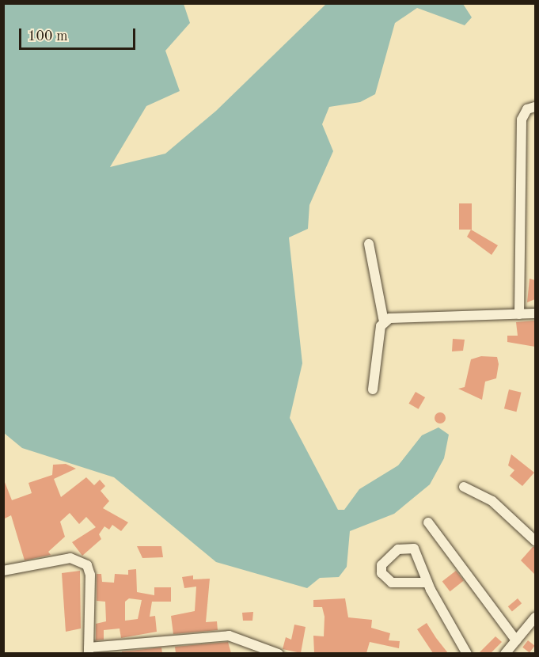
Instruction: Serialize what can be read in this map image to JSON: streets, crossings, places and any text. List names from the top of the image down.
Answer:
{
  "scale_bar": "100 m"
}
